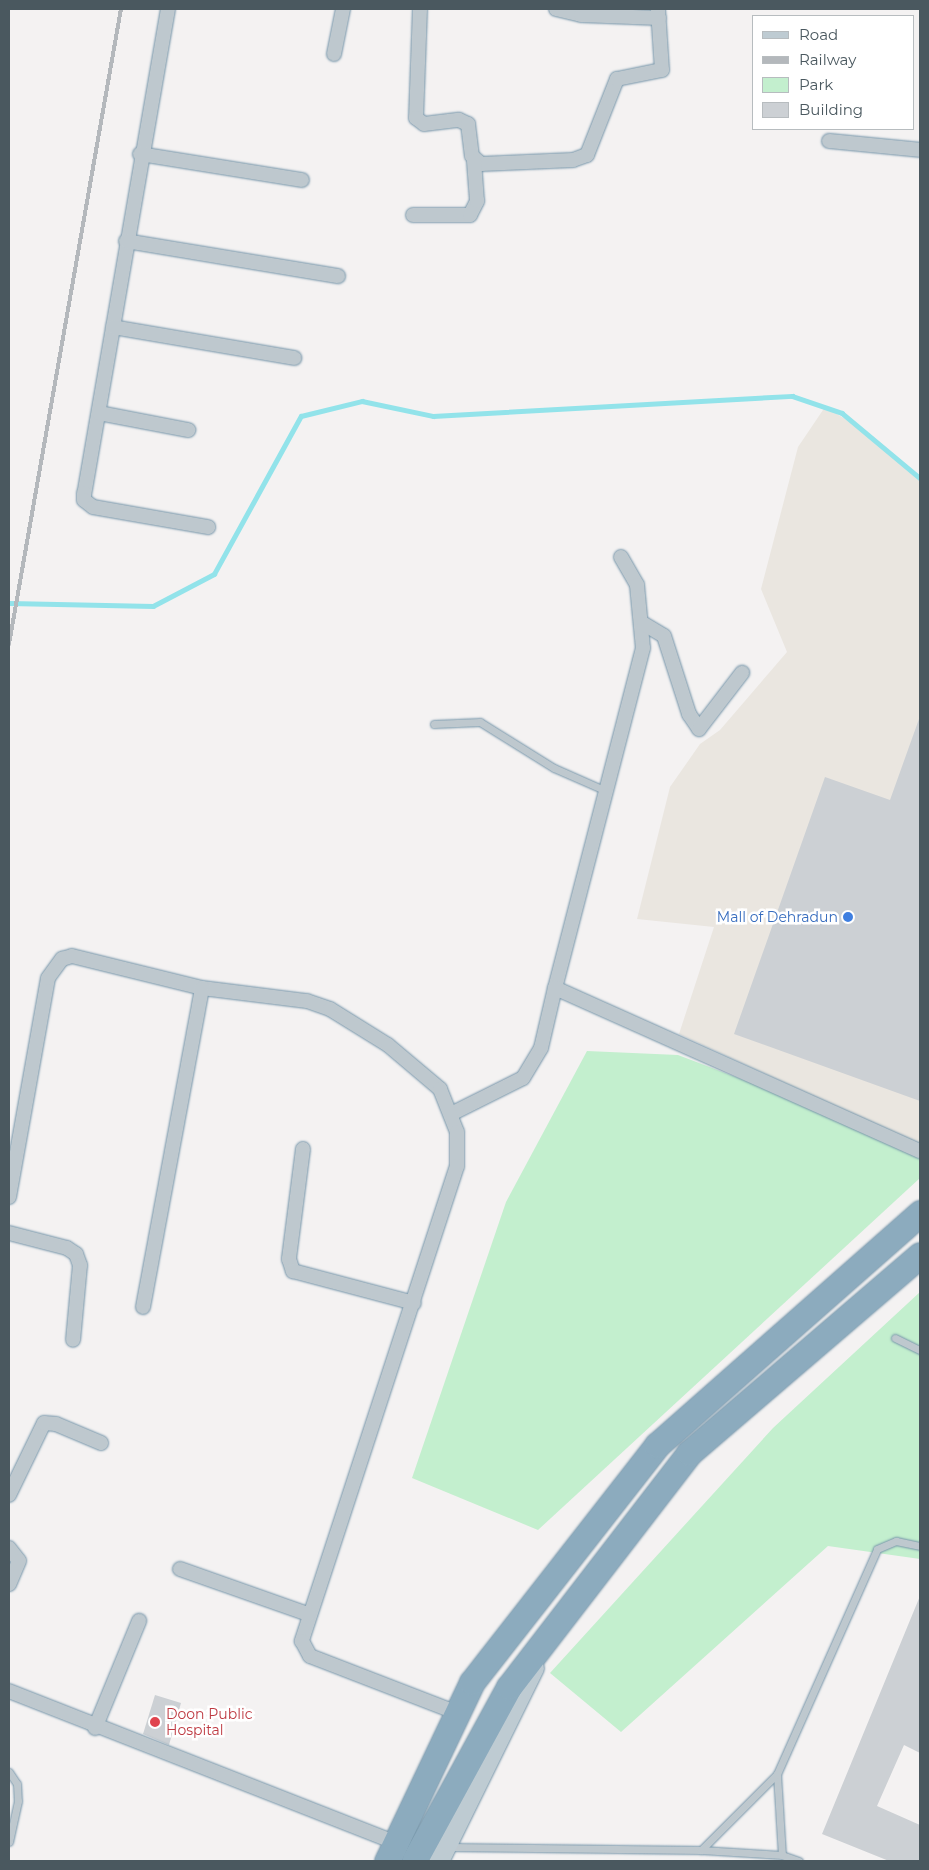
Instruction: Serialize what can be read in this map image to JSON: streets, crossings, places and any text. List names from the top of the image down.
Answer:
{
  "places": ["Mall of Dehradun", "Doon Public Hospital"],
  "legend": [
    "Road",
    "Railway",
    "Park",
    "Building"
  ]
}
